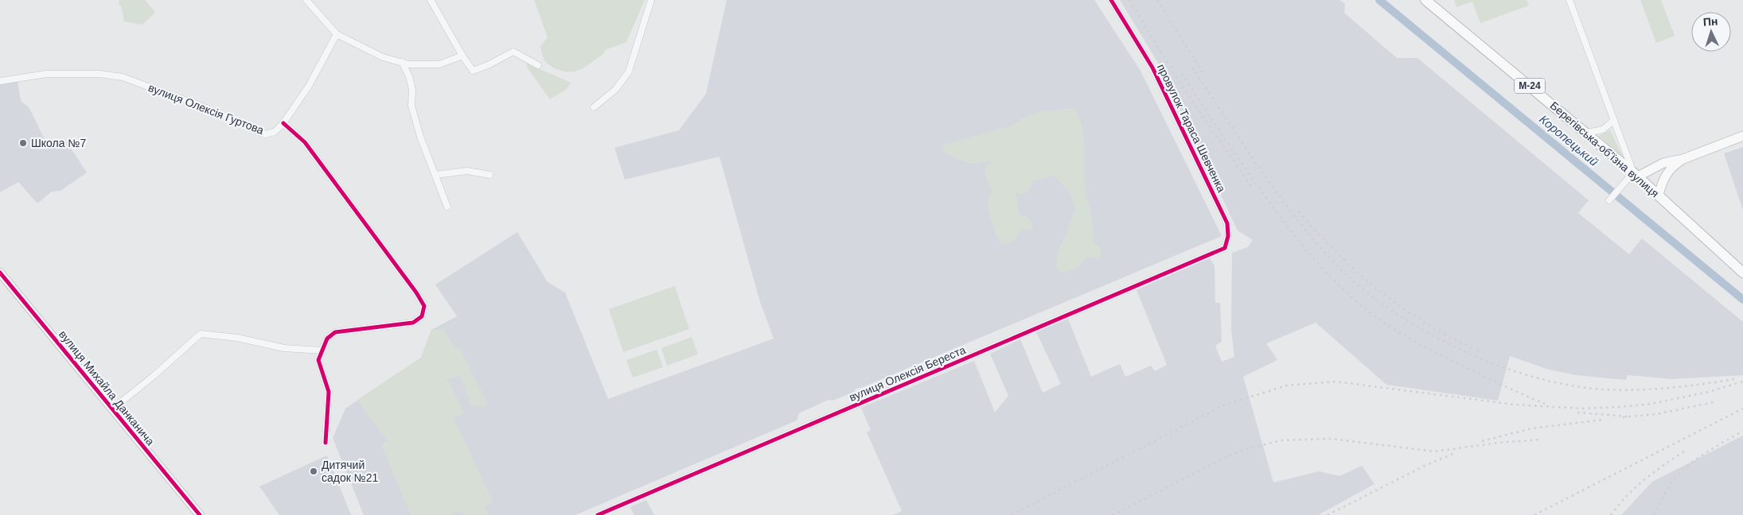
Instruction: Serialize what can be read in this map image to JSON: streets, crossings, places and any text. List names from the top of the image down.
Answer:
{
  "streets": {
    "highway": ["М-24", "Берегівська-обʼїзна вулиця"],
    "street": [
      "вулиця Олексія Гуртова",
      "провулок Тараса Шевченка",
      "вулиця Олексія Береста",
      "вулиця Михайла Данканича"
    ]
  },
  "crossings": [
    ["провулок Тараса Шевченка", "вулиця Олексія Береста"]
  ],
  "water": ["Коропецький"],
  "places": ["Школа №7", "Дитячий садок №21"],
  "north": "top"
}
